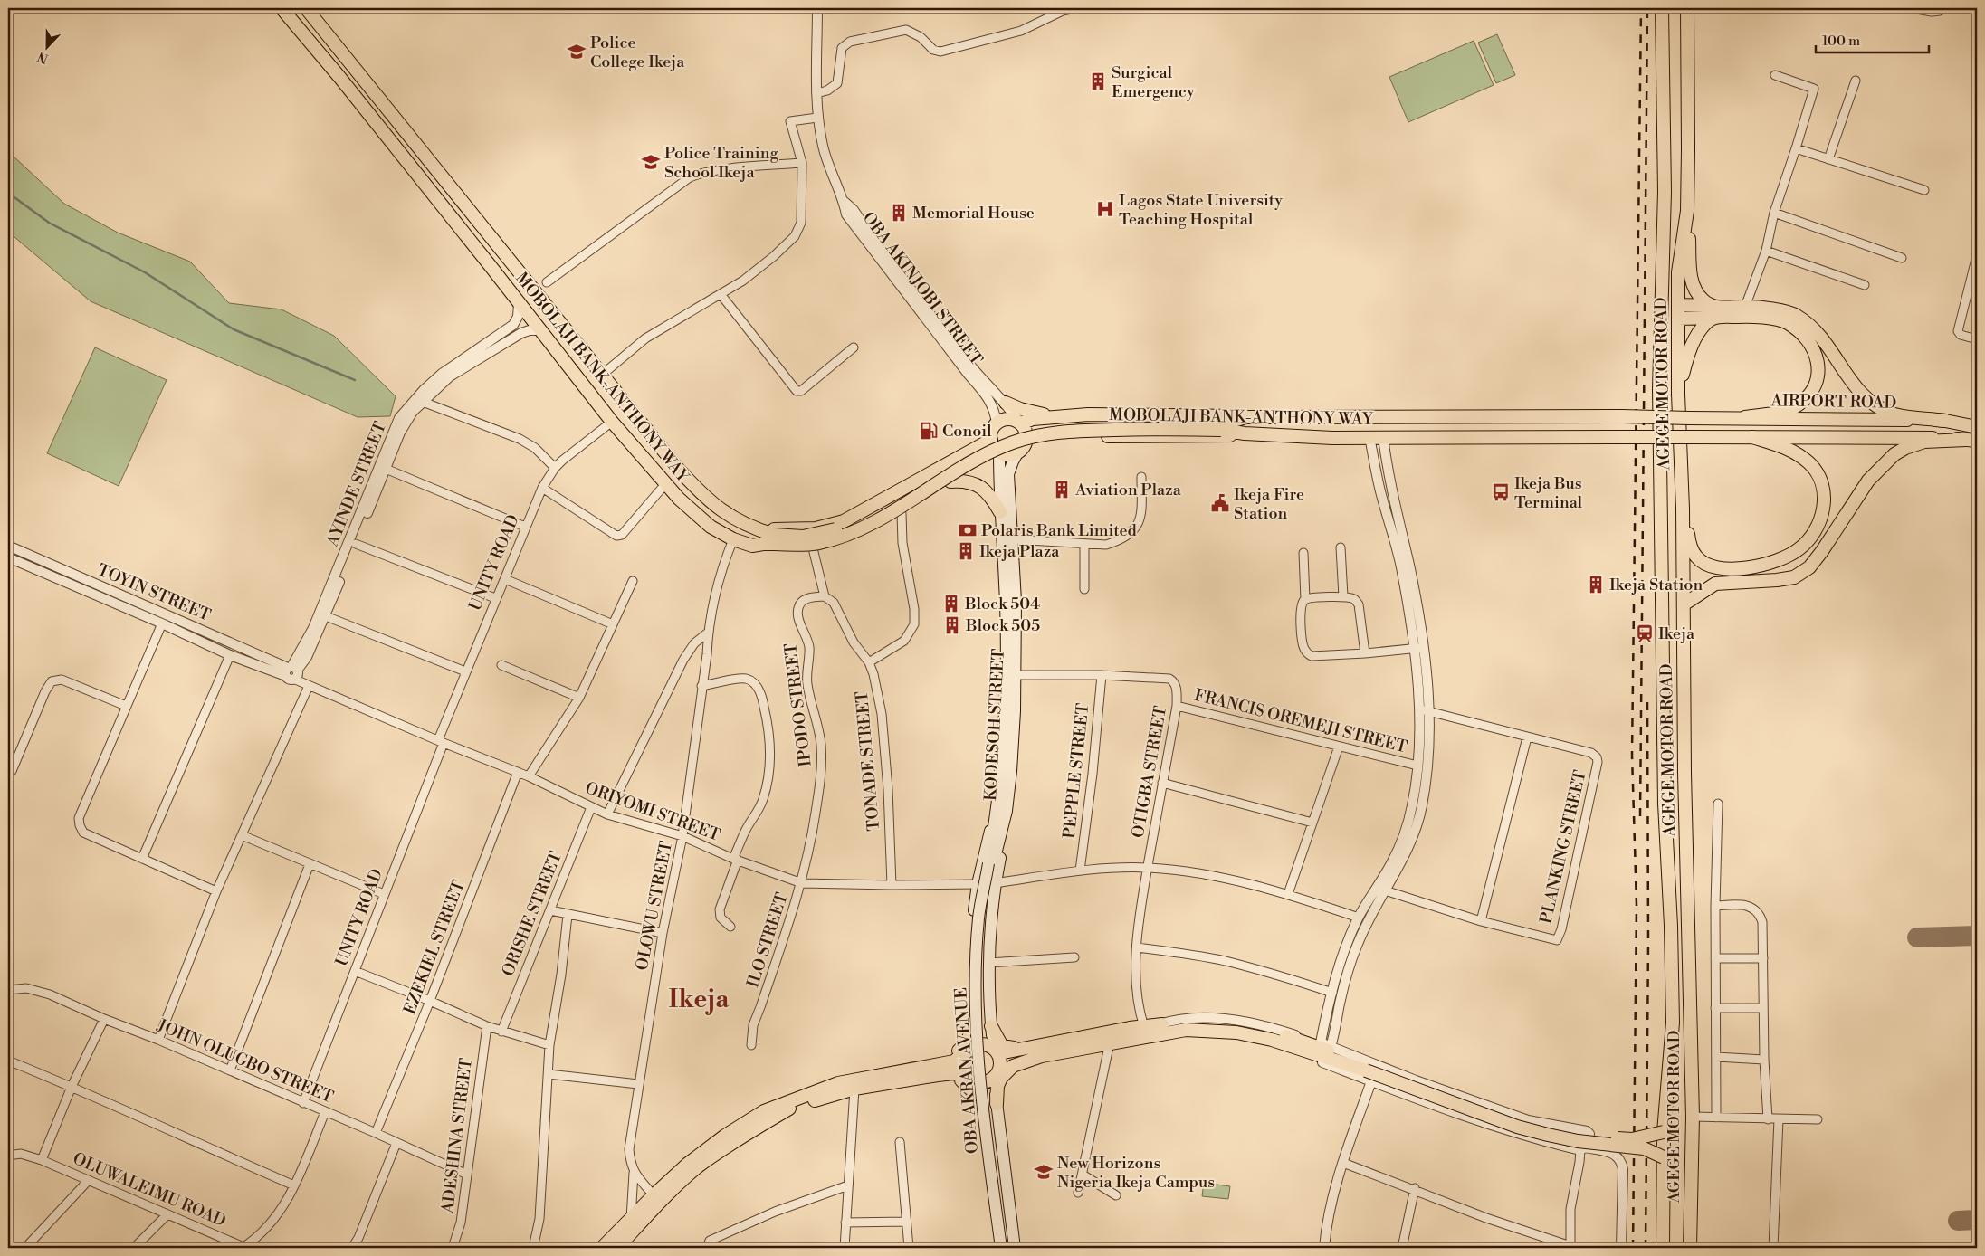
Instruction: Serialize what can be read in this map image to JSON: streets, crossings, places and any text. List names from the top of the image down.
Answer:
{
  "streets": {
    "main road": [
      "MOBOLAJI BANK-ANTHONY WAY",
      "AGEGE MOTOR ROAD",
      "AIRPORT ROAD",
      "KODESOH STREET",
      "OBA AKRAN AVENUE"
    ],
    "street": [
      "OBA AKINJOBI STREET",
      "AYINDE STREET",
      "UNITY ROAD",
      "TOYIN STREET",
      "IPODO STREET",
      "FRANCIS OREMEJI STREET",
      "TONADE STREET",
      "PEPPLE STREET",
      "OTIGBA STREET",
      "ORIYOMI STREET",
      "PLANKING STREET",
      "OLOWU STREET",
      "ORISHE STREET",
      "ILO STREET",
      "EZEKIEL STREET",
      "JOHN OLUGBO STREET",
      "ADESHINA STREET",
      "OLUWALEIMU ROAD"
    ]
  },
  "crossings": [
    ["OBA AKINJOBI STREET", "KODESOH STREET"],
    ["MOBOLAJI BANK-ANTHONY WAY", "AIRPORT ROAD"],
    ["MOBOLAJI BANK-ANTHONY WAY", "AYINDE STREET"],
    ["MOBOLAJI BANK-ANTHONY WAY", "UNITY ROAD"],
    ["MOBOLAJI BANK-ANTHONY WAY", "OLOWU STREET"],
    ["AYINDE STREET", "TOYIN STREET"],
    ["UNITY ROAD", "ORIYOMI STREET"],
    ["UNITY ROAD", "JOHN OLUGBO STREET"],
    ["TOYIN STREET", "ORIYOMI STREET"],
    ["IPODO STREET", "TONADE STREET"],
    ["IPODO STREET", "ORIYOMI STREET"],
    ["IPODO STREET", "ILO STREET"],
    ["FRANCIS OREMEJI STREET", "OTIGBA STREET"],
    ["KODESOH STREET", "OTIGBA STREET"],
    ["KODESOH STREET", "OBA AKRAN AVENUE"],
    ["TONADE STREET", "ORIYOMI STREET"],
    ["PEPPLE STREET", "OTIGBA STREET"],
    ["ORIYOMI STREET", "OLOWU STREET"],
    ["ORIYOMI STREET", "ORISHE STREET"],
    ["ORIYOMI STREET", "ILO STREET"],
    ["ORIYOMI STREET", "EZEKIEL STREET"],
    ["EZEKIEL STREET", "JOHN OLUGBO STREET"],
    ["JOHN OLUGBO STREET", "ADESHINA STREET"],
    ["JOHN OLUGBO STREET", "OLUWALEIMU ROAD"]
  ],
  "districts": ["Ikeja"],
  "places": {
    "school or university": ["Police College Ikeja", "Police Training School Ikeja", "New Horizons Nigeria Ikeja Campus"],
    "building": [
      "Surgical Emergency",
      "Memorial House",
      "Aviation Plaza",
      "Ikeja Plaza",
      "Ikeja Station",
      "Block 504",
      "Block 505"
    ],
    "hospital": ["Lagos State University Teaching Hospital"],
    "fuel station": ["Conoil"],
    "bus stop": ["Ikeja Bus Terminal"],
    "public building": ["Ikeja Fire Station"],
    "bank": ["Polaris Bank Limited"],
    "station": ["Ikeja"]
  },
  "scale_bar": "100 m",
  "north": "bottom"
}
